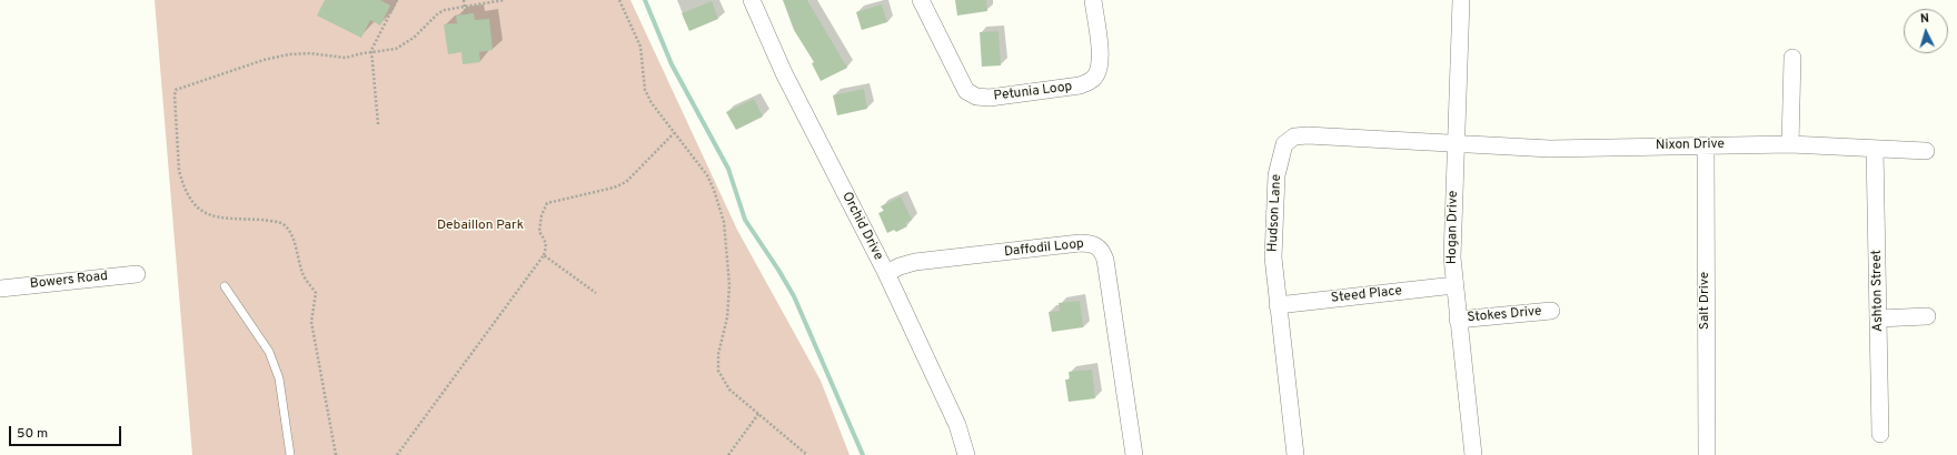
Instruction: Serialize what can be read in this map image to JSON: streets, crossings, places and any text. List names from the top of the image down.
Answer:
{
  "streets": {
    "street": [
      "Petunia Loop",
      "Nixon Drive",
      "Hudson Lane",
      "Orchid Drive",
      "Hogan Drive",
      "Daffodil Loop",
      "Bowers Road",
      "Ashton Street",
      "Steed Place",
      "Salt Drive",
      "Stokes Drive"
    ]
  },
  "crossings": [
    ["Nixon Drive", "Hudson Lane"],
    ["Nixon Drive", "Hogan Drive"],
    ["Nixon Drive", "Ashton Street"],
    ["Nixon Drive", "Salt Drive"],
    ["Hudson Lane", "Hogan Drive"],
    ["Hudson Lane", "Steed Place"],
    ["Orchid Drive", "Daffodil Loop"],
    ["Hogan Drive", "Steed Place"],
    ["Hogan Drive", "Stokes Drive"]
  ],
  "parks": ["Debaillon Park"],
  "scale_bar": "50 m",
  "north": "top"
}
